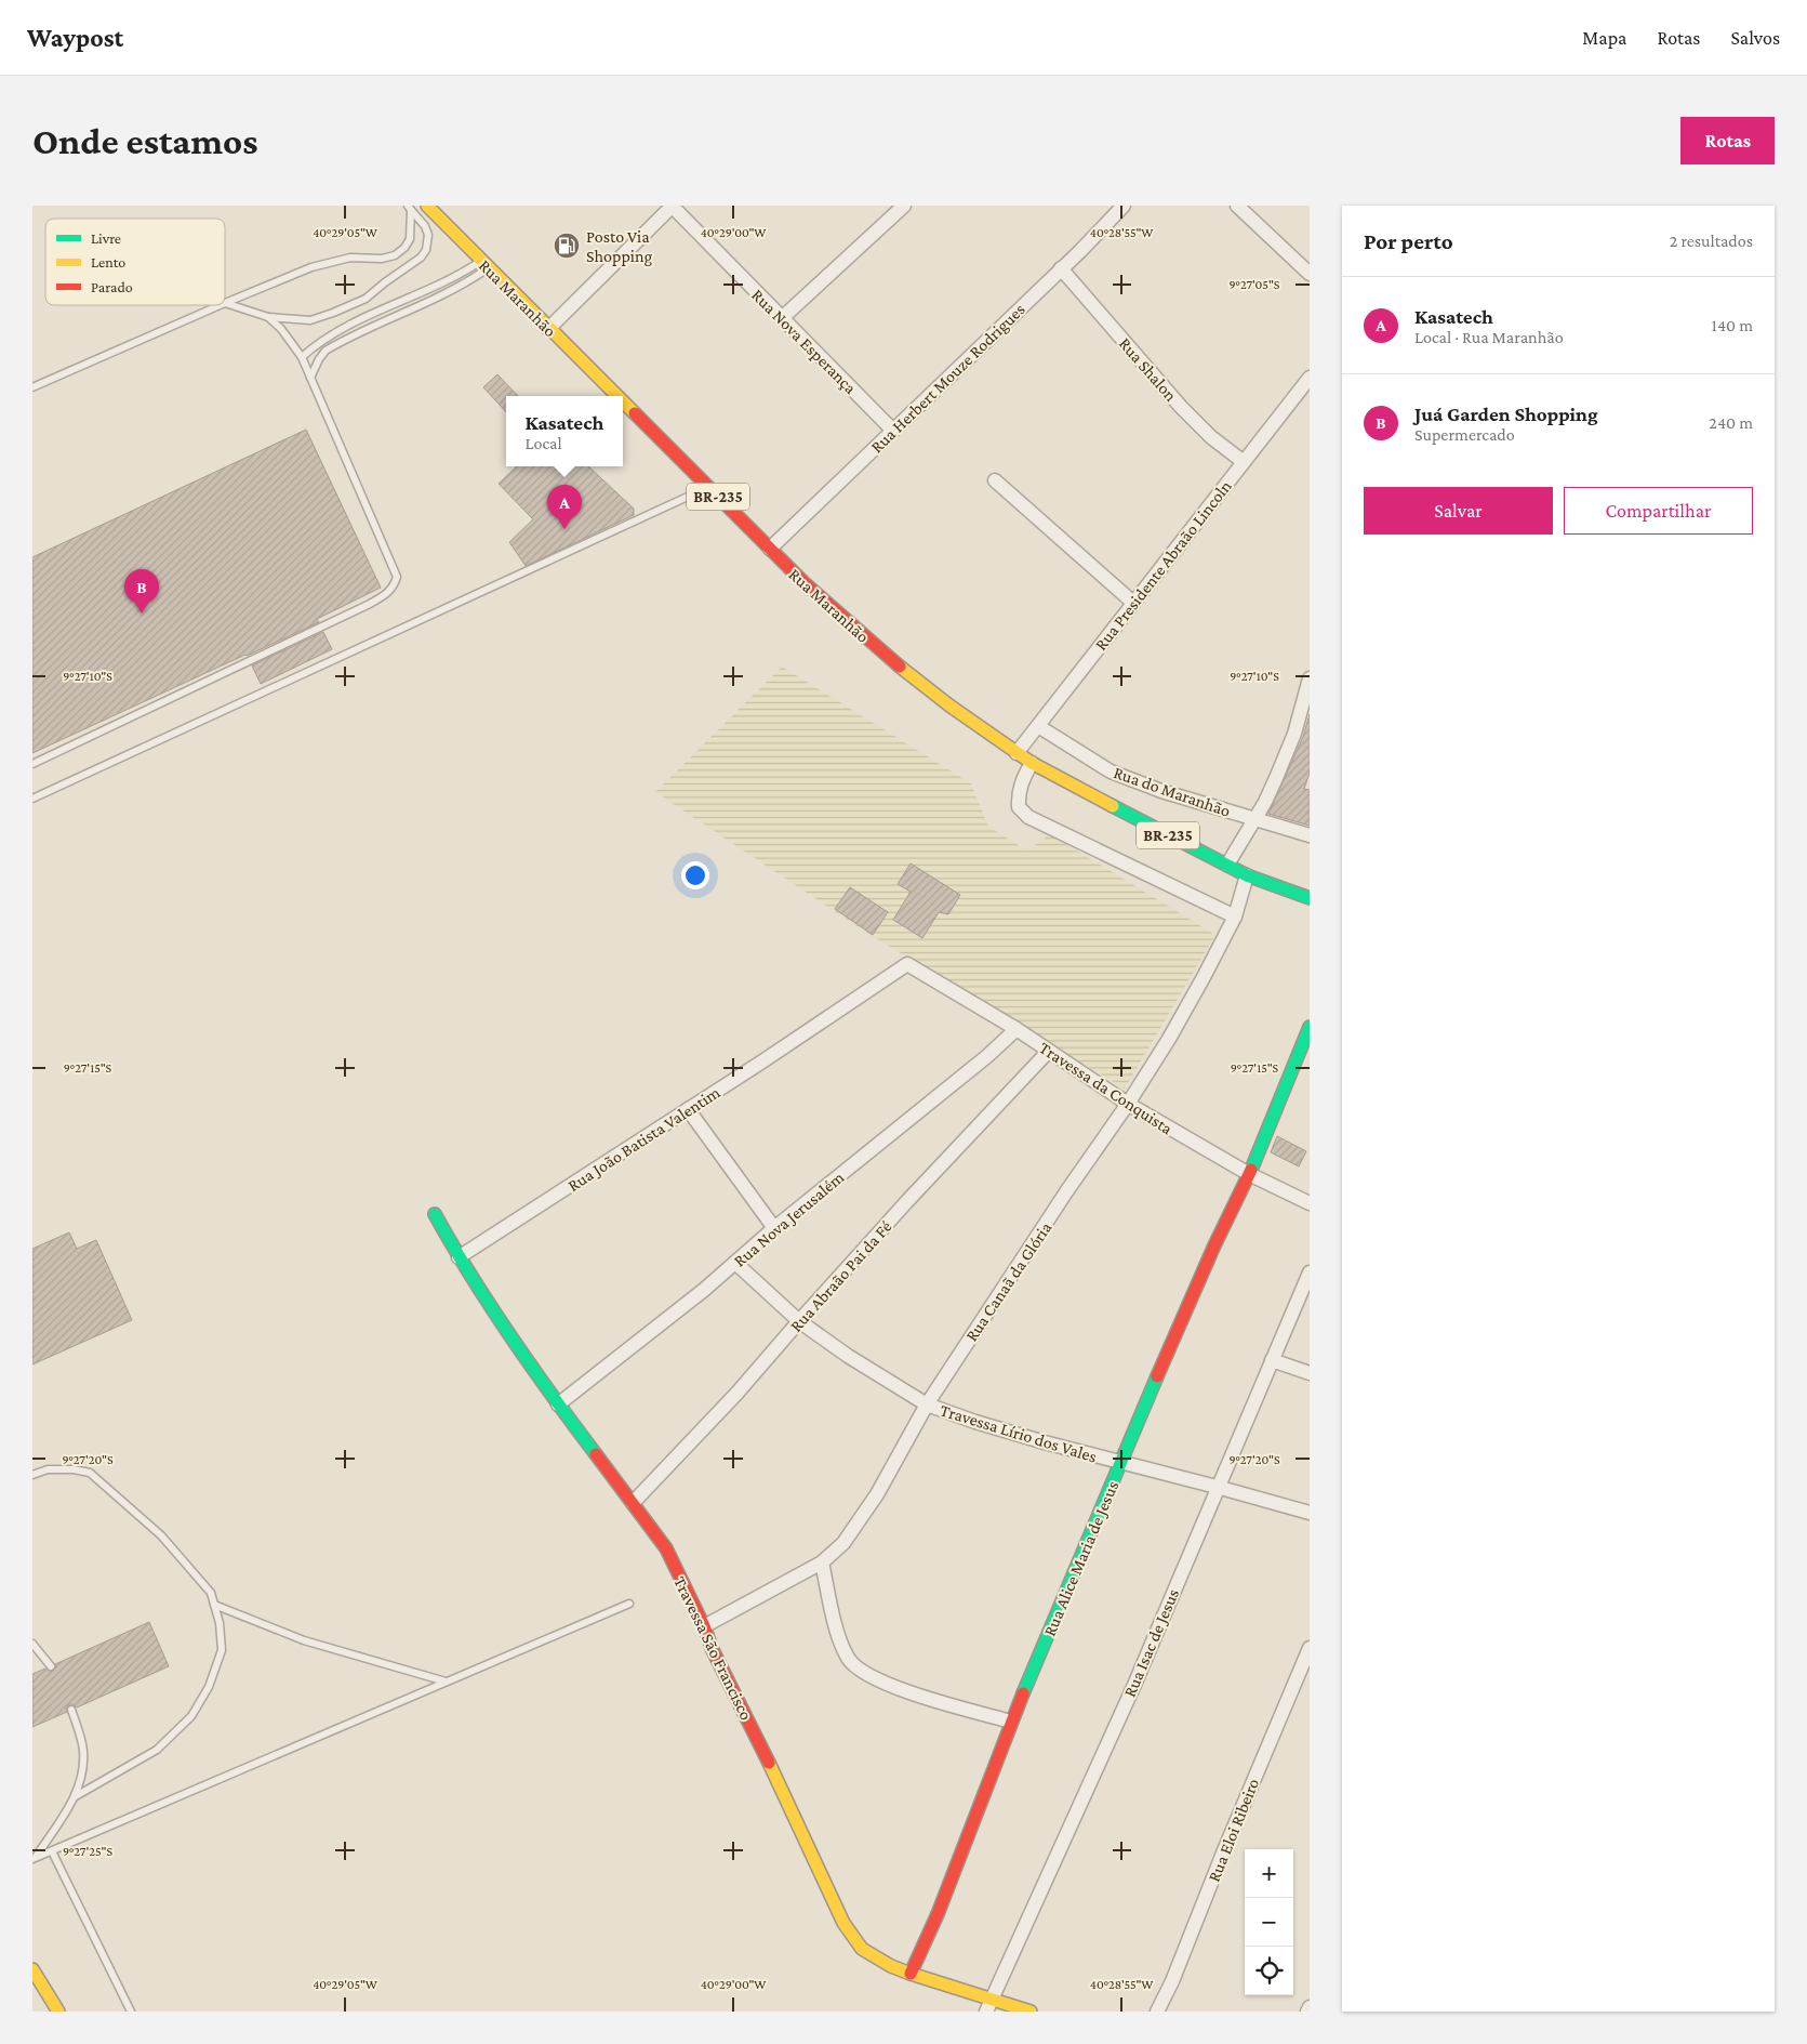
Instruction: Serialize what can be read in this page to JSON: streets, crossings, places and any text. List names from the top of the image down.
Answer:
{
  "streets": {
    "main road": [
      "Rua Maranhão",
      "BR-235",
      "Rua Alice Maria de Jesus",
      "Travessa São Francisco"
    ],
    "street": [
      "Rua Nova Esperança",
      "Rua Shalon",
      "Rua Herbert Mouze Rodrigues",
      "Rua Presidente Abraão Lincoln",
      "Rua do Maranhão",
      "Travessa da Conquista",
      "Rua João Batista Valentim",
      "Rua Nova Jerusalém",
      "Rua Abraão Pai da Fé",
      "Rua Canaã da Glória",
      "Travessa Lírio dos Vales",
      "Rua Isac de Jesus",
      "Rua Eloi Ribeiro"
    ]
  },
  "crossings": [
    ["Rua Maranhão", "Rua Herbert Mouze Rodrigues"],
    ["Rua Maranhão", "Rua Presidente Abraão Lincoln"],
    ["Rua Maranhão", "Rua Canaã da Glória"],
    ["Rua Nova Esperança", "Rua Herbert Mouze Rodrigues"],
    ["Rua Shalon", "Rua Herbert Mouze Rodrigues"],
    ["Rua Shalon", "Rua Presidente Abraão Lincoln"],
    ["Rua Presidente Abraão Lincoln", "Rua do Maranhão"],
    ["Travessa da Conquista", "Rua João Batista Valentim"],
    ["Travessa da Conquista", "Rua Nova Jerusalém"],
    ["Travessa da Conquista", "Rua Abraão Pai da Fé"],
    ["Travessa da Conquista", "Rua Canaã da Glória"],
    ["Travessa da Conquista", "Rua Alice Maria de Jesus"],
    ["Rua João Batista Valentim", "Travessa São Francisco"],
    ["Rua Nova Jerusalém", "Travessa Lírio dos Vales"],
    ["Rua Nova Jerusalém", "Travessa São Francisco"],
    ["Rua Abraão Pai da Fé", "Travessa Lírio dos Vales"],
    ["Rua Abraão Pai da Fé", "Travessa São Francisco"],
    ["Rua Canaã da Glória", "Travessa Lírio dos Vales"],
    ["Rua Canaã da Glória", "Travessa São Francisco"],
    ["Travessa Lírio dos Vales", "Rua Alice Maria de Jesus"],
    ["Travessa Lírio dos Vales", "Rua Isac de Jesus"],
    ["Rua Alice Maria de Jesus", "Travessa São Francisco"],
    ["Rua Isac de Jesus", "Travessa São Francisco"]
  ],
  "places": {
    "fuel station": ["Posto Via Shopping"]
  },
  "legend": ["Livre", "Lento", "Parado"],
  "page": {
    "header": "Waypost",
    "nav": ["Mapa", "Rotas", "Salvos"],
    "buttons": [
      "Rotas",
      ["Salvar", "Compartilhar"]
    ],
    "title": "Onde estamos",
    "heading": ["Por perto", "2 resultados"],
    "list": [
      {
        "mark": "A",
        "name": "Kasatech",
        "note": "Local · Rua Maranhão",
        "value": "140 m"
      },
      {
        "mark": "B",
        "name": "Juá Garden Shopping",
        "note": "Supermercado",
        "value": "240 m"
      }
    ],
    "popup": ["Kasatech", "Local"],
    "pins": ["A", "B"],
    "map_buttons": ["+", "−"]
  },
  "coordinates": [
    "40°29'05\"W",
    "40°29'00\"W",
    "40°28'55\"W",
    "9°27'05\"S",
    "9°27'10\"S",
    "9°27'15\"S",
    "9°27'20\"S",
    "9°27'25\"S"
  ]
}
